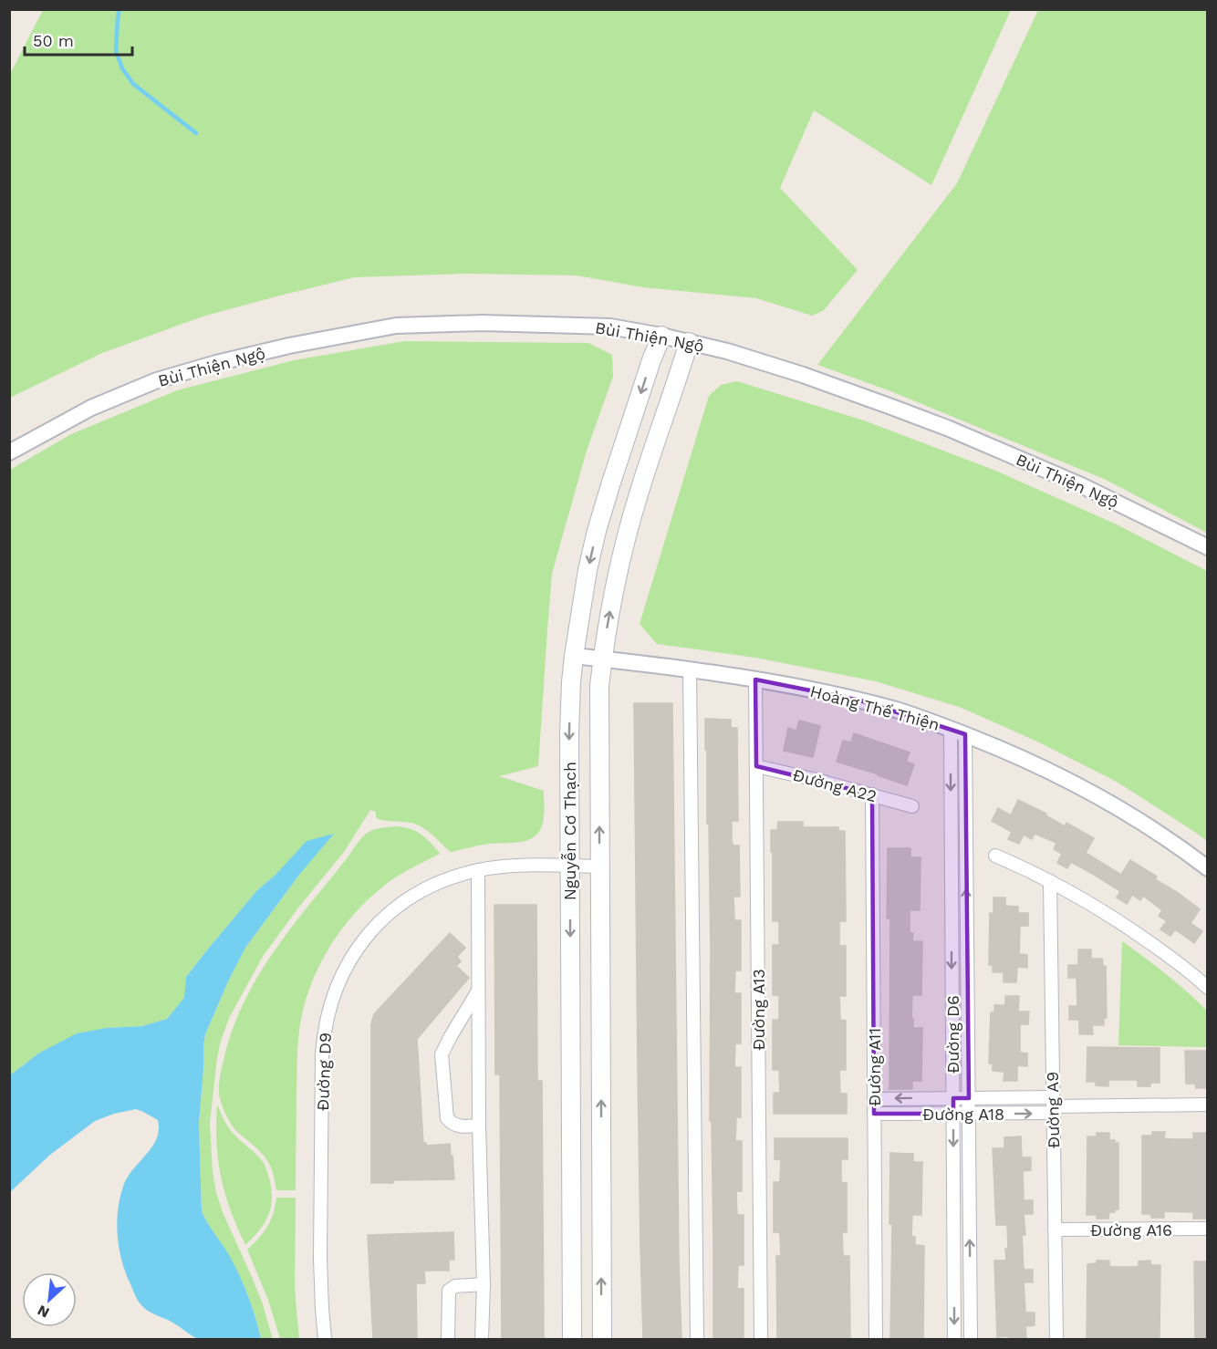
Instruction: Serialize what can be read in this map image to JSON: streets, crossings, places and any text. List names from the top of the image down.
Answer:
{
  "streets": {
    "main road": ["Nguyễn Cơ Thạch"],
    "street": [
      "Bùi Thiện Ngộ",
      "Hoàng Thế Thiện",
      "Đường A22",
      "Đường A13",
      "Đường D6",
      "Đường A11",
      "Đường D9",
      "Đường A9",
      "Đường A18",
      "Đường A16"
    ]
  },
  "crossings": [
    ["Bùi Thiện Ngộ", "Nguyễn Cơ Thạch"],
    ["Hoàng Thế Thiện", "Nguyễn Cơ Thạch"],
    ["Hoàng Thế Thiện", "Đường A13"],
    ["Hoàng Thế Thiện", "Đường D6"],
    ["Đường A22", "Đường A13"],
    ["Đường A22", "Đường A11"],
    ["Nguyễn Cơ Thạch", "Đường D9"],
    ["Đường D6", "Đường A18"],
    ["Đường A11", "Đường A18"],
    ["Đường A9", "Đường A18"],
    ["Đường A9", "Đường A16"]
  ],
  "scale_bar": "50 m",
  "north": "bottom left"
}
